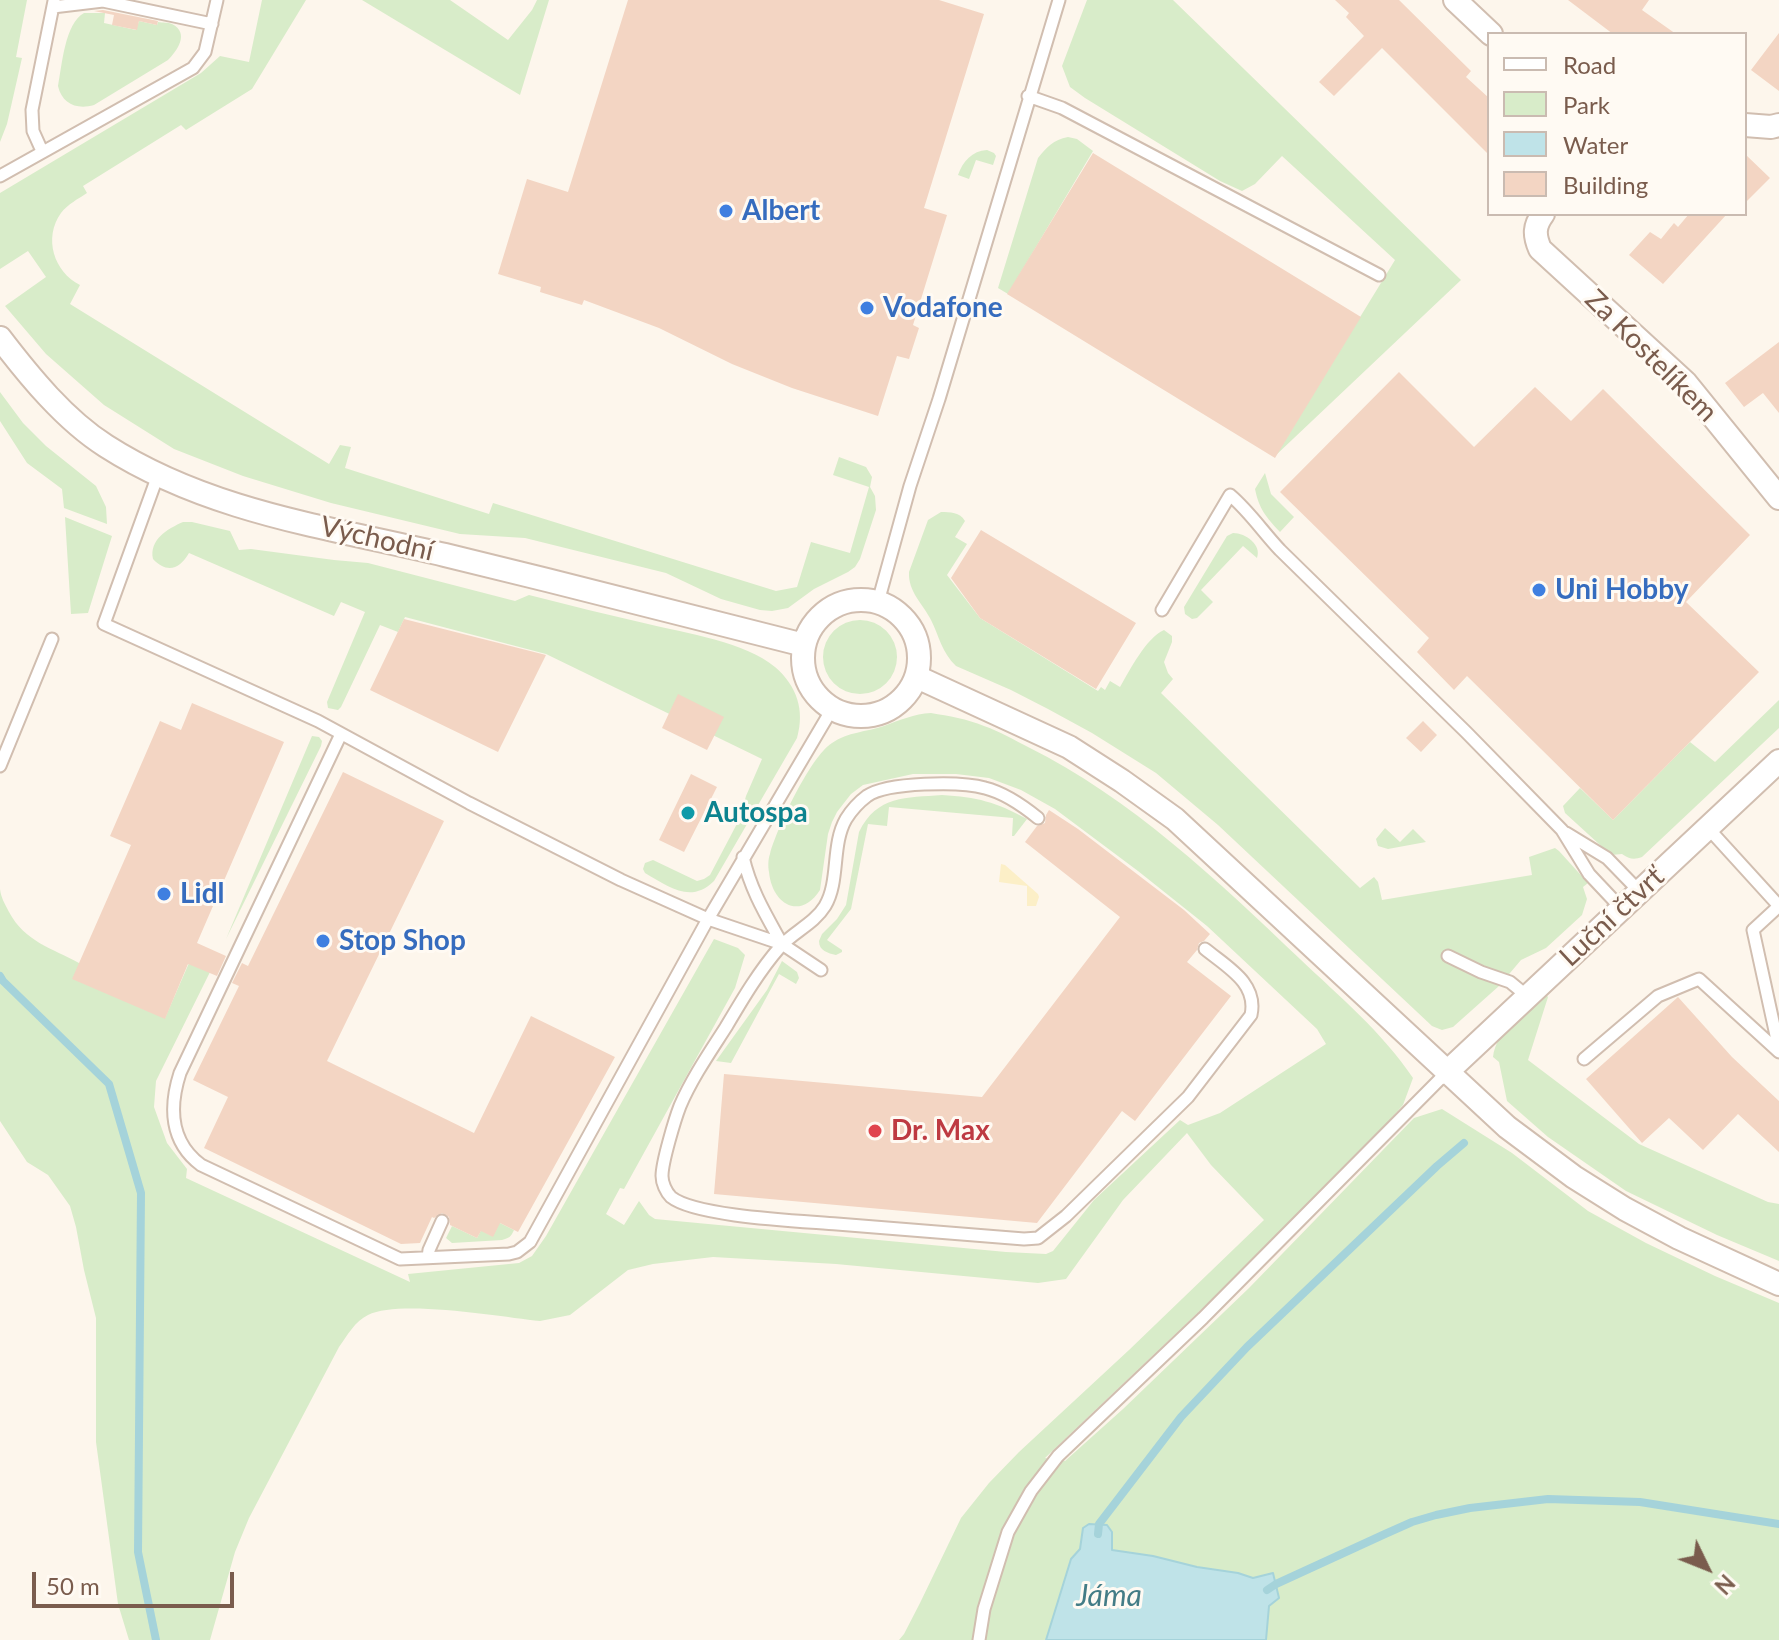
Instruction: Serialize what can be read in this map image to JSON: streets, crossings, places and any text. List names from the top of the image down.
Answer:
{
  "streets": {
    "street": ["Za Kostelíkem", "Východní", "Luční čtvrť"]
  },
  "water": ["Jáma"],
  "places": [
    "Albert",
    "Vodafone",
    "Uni Hobby",
    "Autospa",
    "Lidl",
    "Stop Shop",
    "Dr. Max"
  ],
  "legend": [
    "Road",
    "Park",
    "Water",
    "Building"
  ],
  "scale_bar": "50 m",
  "north": "bottom right"
}
